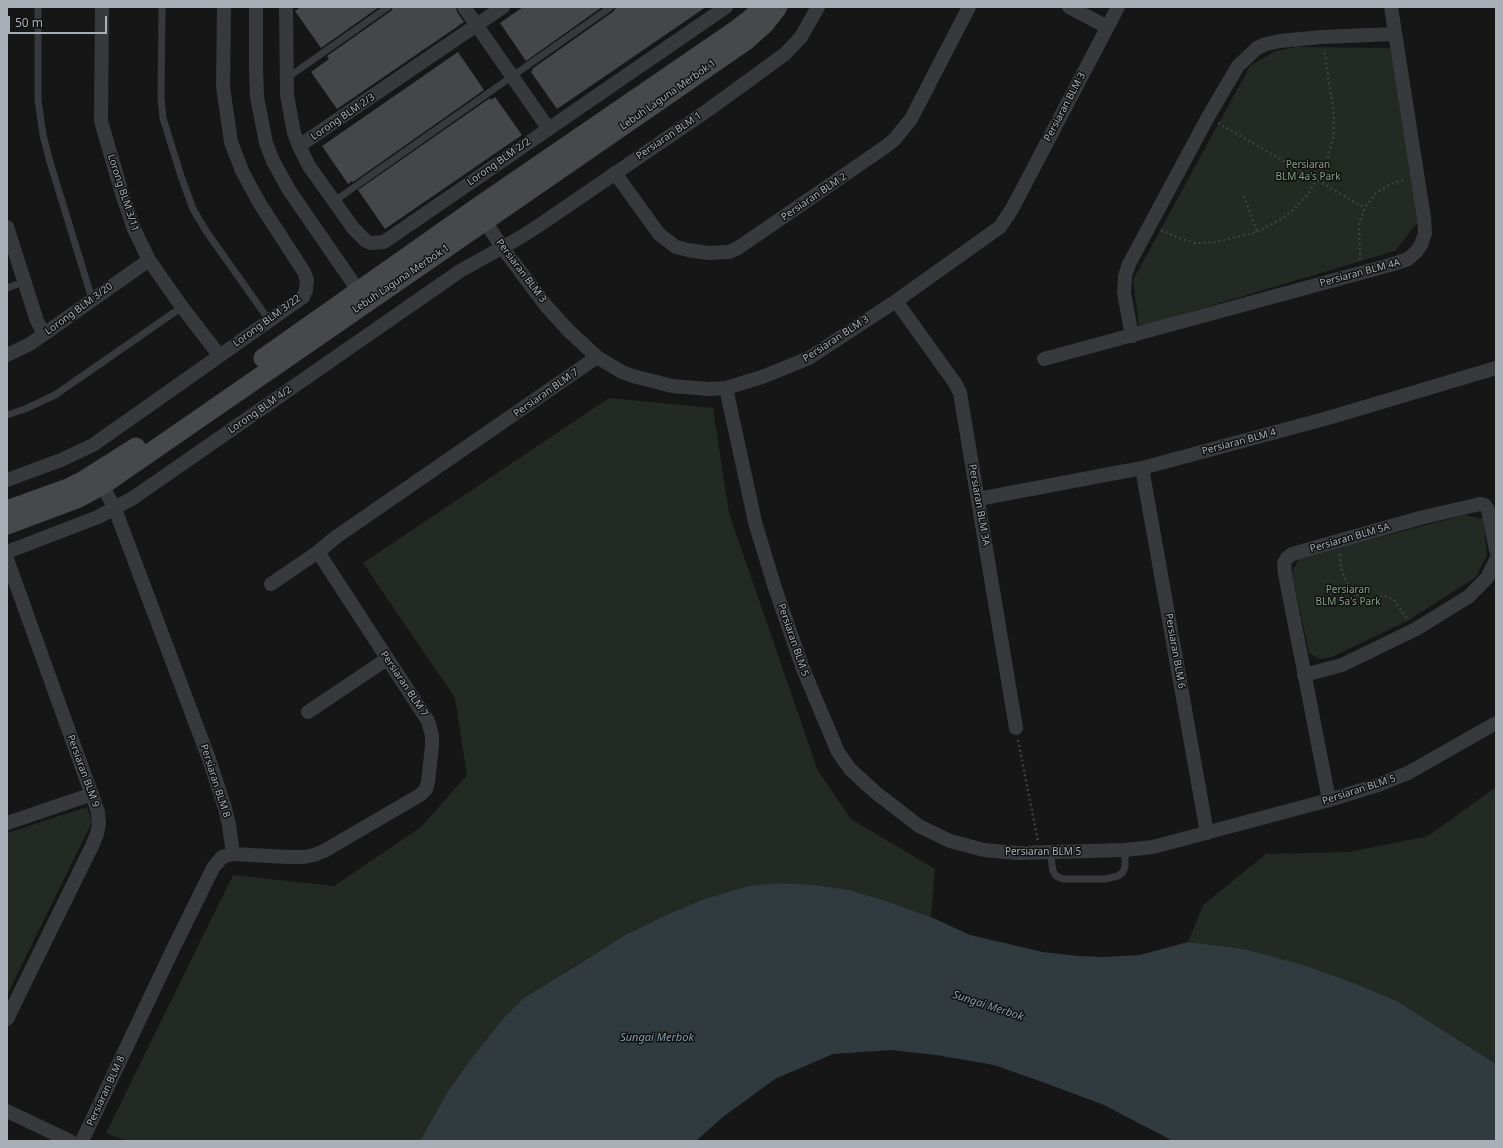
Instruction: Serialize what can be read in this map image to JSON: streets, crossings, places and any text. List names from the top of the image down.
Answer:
{
  "streets": {
    "street": [
      "Lebuh Laguna Merbok 1",
      "Persiaran BLM 3",
      "Lorong BLM 2/3",
      "Persiaran BLM 1",
      "Lorong BLM 2/2",
      "Lorong BLM 3/11",
      "Persiaran BLM 2",
      "Persiaran BLM 4A",
      "Lorong BLM 3/20",
      "Lorong BLM 3/22",
      "Persiaran BLM 7",
      "Lorong BLM 4/2",
      "Persiaran BLM 4",
      "Persiaran BLM 3A",
      "Persiaran BLM 5A",
      "Persiaran BLM 5",
      "Persiaran BLM 6",
      "Persiaran BLM 9",
      "Persiaran BLM 8"
    ]
  },
  "crossings": [
    ["Lebuh Laguna Merbok 1", "Persiaran BLM 3"],
    ["Lebuh Laguna Merbok 1", "Persiaran BLM 8"],
    ["Persiaran BLM 3", "Persiaran BLM 1"],
    ["Persiaran BLM 3", "Persiaran BLM 7"],
    ["Persiaran BLM 3", "Lorong BLM 4/2"],
    ["Persiaran BLM 3", "Persiaran BLM 3A"],
    ["Persiaran BLM 3", "Persiaran BLM 5"],
    ["Lorong BLM 2/3", "Lorong BLM 2/2"],
    ["Persiaran BLM 1", "Persiaran BLM 2"],
    ["Persiaran BLM 1", "Lorong BLM 4/2"],
    ["Lorong BLM 3/11", "Lorong BLM 3/20"],
    ["Lorong BLM 3/11", "Lorong BLM 3/22"],
    ["Persiaran BLM 7", "Persiaran BLM 8"],
    ["Lorong BLM 4/2", "Persiaran BLM 8"],
    ["Persiaran BLM 4", "Persiaran BLM 3A"],
    ["Persiaran BLM 4", "Persiaran BLM 6"],
    ["Persiaran BLM 5A", "Persiaran BLM 5"],
    ["Persiaran BLM 5", "Persiaran BLM 6"]
  ],
  "water": ["Sungai Merbok"],
  "parks": ["Persiaran BLM 4a's Park", "Persiaran BLM 5a's Park"],
  "scale_bar": "50 m"
}
